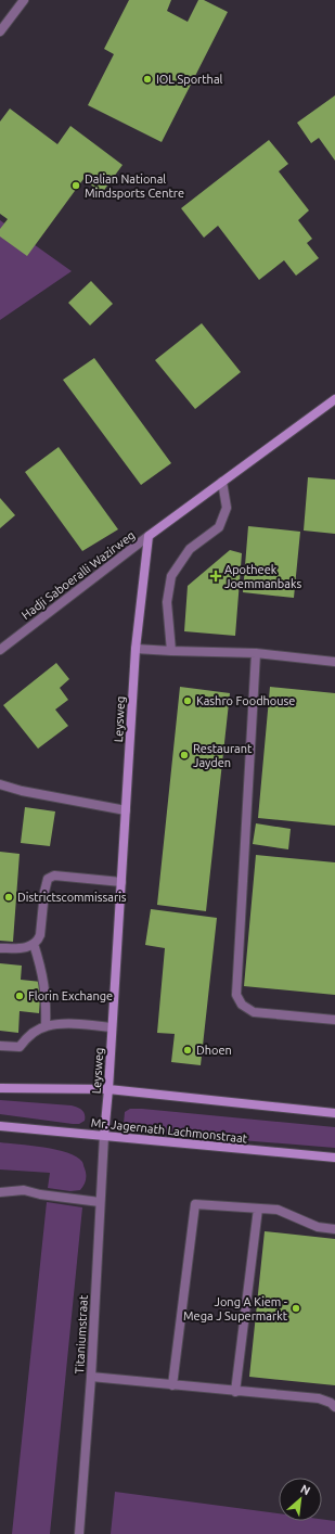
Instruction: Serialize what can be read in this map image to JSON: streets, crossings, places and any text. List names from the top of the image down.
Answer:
{
  "streets": {
    "street": [
      "Hadji Saboeralli Wazirweg",
      "Leysweg",
      "Mr. Jagernath Lachmonstraat",
      "Titaniumstraat"
    ]
  },
  "crossings": [
    ["Hadji Saboeralli Wazirweg", "Leysweg"],
    ["Leysweg", "Mr. Jagernath Lachmonstraat"],
    ["Leysweg", "Titaniumstraat"],
    ["Mr. Jagernath Lachmonstraat", "Titaniumstraat"]
  ],
  "places": {
    "other": [
      "IOL Sporthal",
      "Dalian National Mindsports Centre",
      "Kashro Foodhouse",
      "Restaurant Jayden",
      "Districtscommissaris",
      "Florin Exchange",
      "Dhoen",
      "Jong A Kiem - Mega J Supermarkt"
    ],
    "health": ["Apotheek Joemmanbaks"]
  },
  "north": "top right"
}
